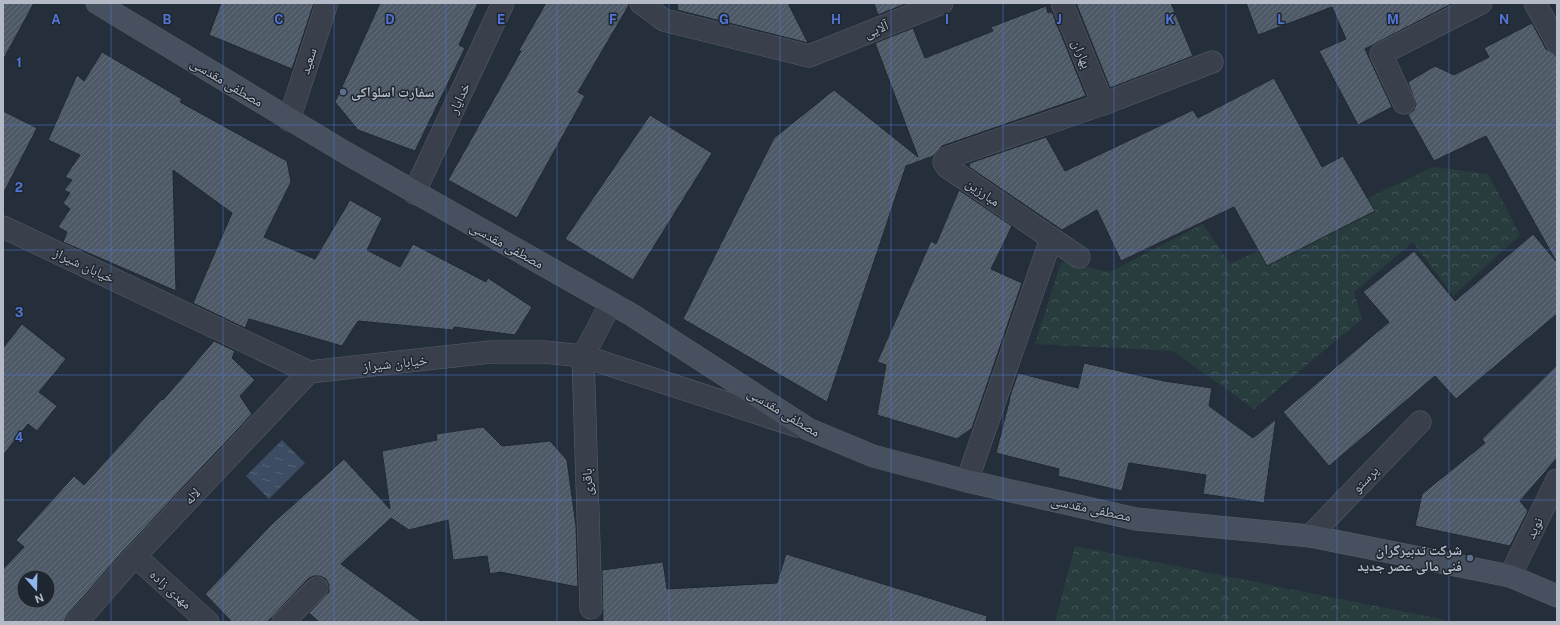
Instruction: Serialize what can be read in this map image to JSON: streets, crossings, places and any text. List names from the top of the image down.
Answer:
{
  "streets": {
    "main road": ["مصطفی مقدسی"],
    "street": [
      "آلایی",
      "بهاران",
      "سعید",
      "خدایار",
      "مبارزین",
      "خیابان شیراز",
      "پرستو",
      "باقری",
      "لاله",
      "نوید",
      "مهدی زاده"
    ]
  },
  "crossings": [
    ["بهاران", "مبارزین"],
    ["سعید", "مصطفی مقدسی"],
    ["مصطفی مقدسی", "خدایار"],
    ["مصطفی مقدسی", "خیابان شیراز"],
    ["مصطفی مقدسی", "پرستو"],
    ["مصطفی مقدسی", "نوید"],
    ["خیابان شیراز", "باقری"],
    ["خیابان شیراز", "لاله"],
    ["لاله", "مهدی زاده"]
  ],
  "places": ["سفارت اسلواکی", "شرکت تدبیرگران فنی مالی عصر جدید"],
  "north": "bottom",
  "grid": {
    "columns": [
      "A",
      "B",
      "C",
      "D",
      "E",
      "F",
      "G",
      "H",
      "I",
      "J",
      "K",
      "L",
      "M",
      "N"
    ],
    "rows": [
      "1",
      "2",
      "3",
      "4"
    ]
  }
}
